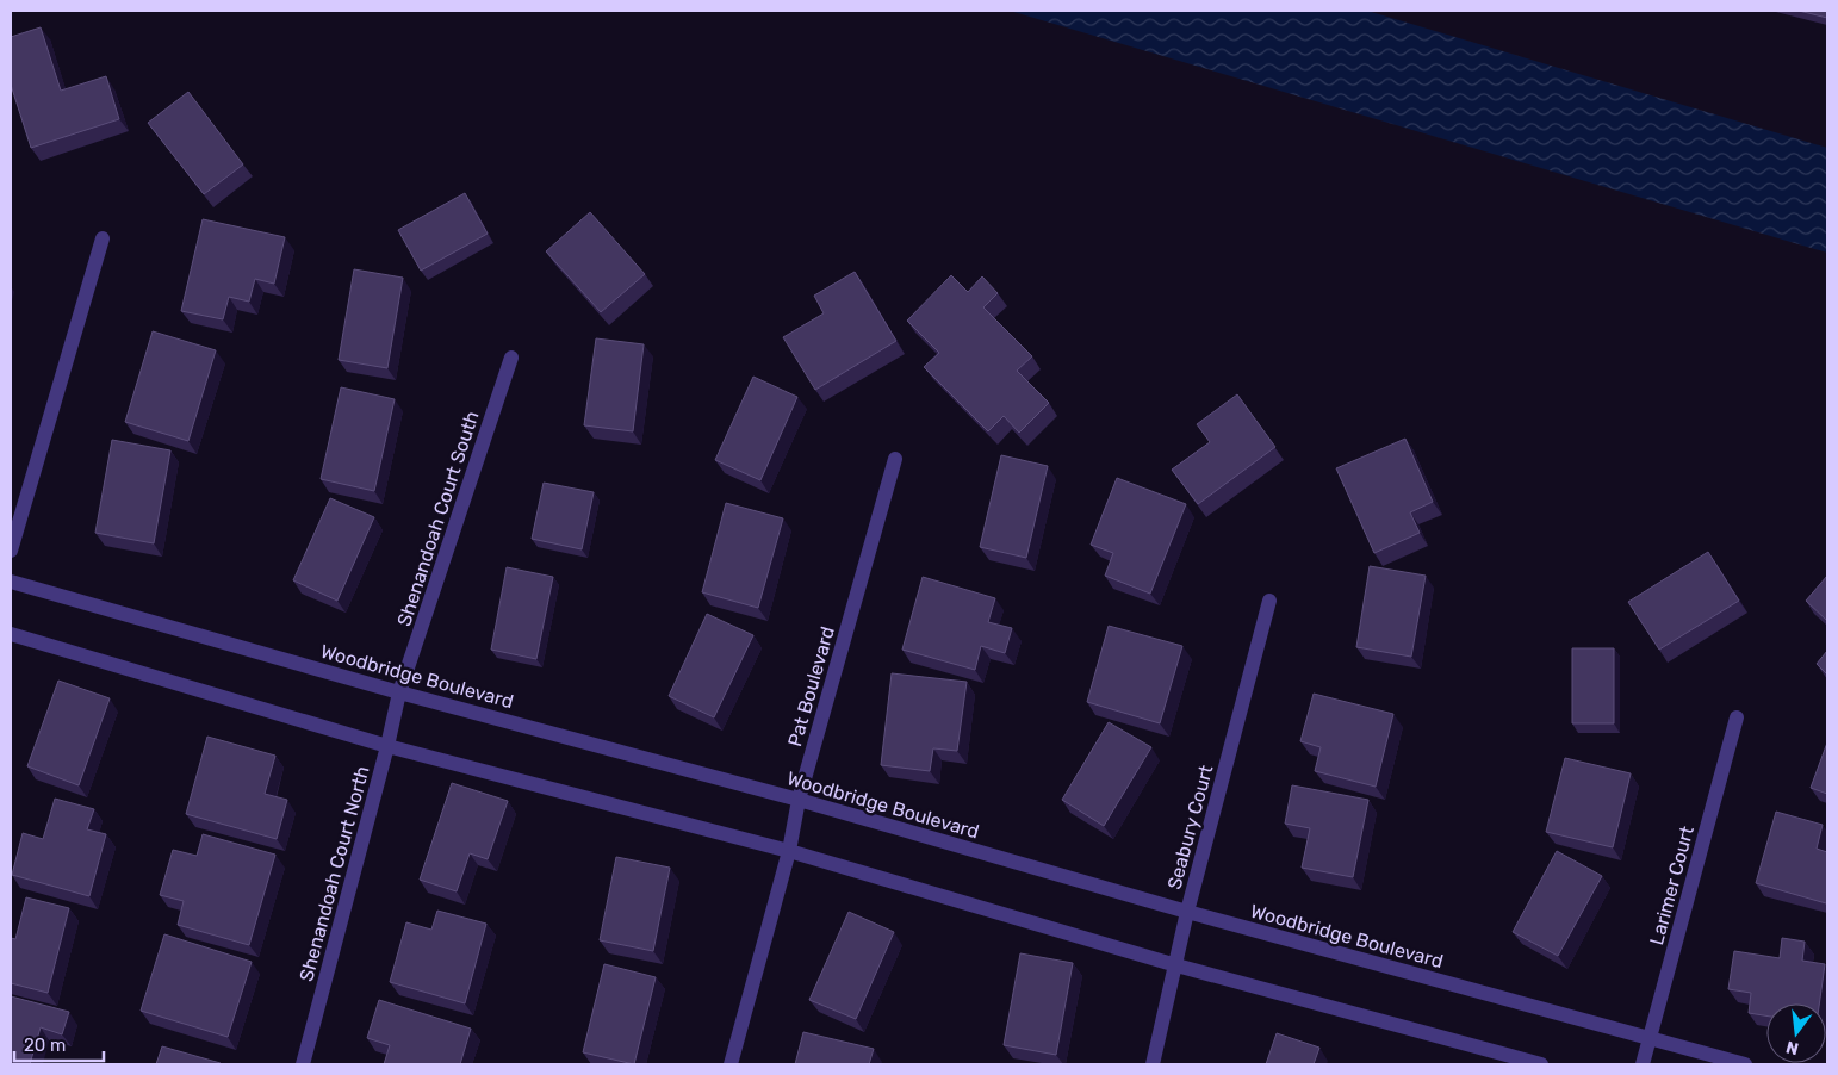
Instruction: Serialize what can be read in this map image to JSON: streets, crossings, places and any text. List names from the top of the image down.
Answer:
{
  "streets": {
    "street": [
      "Shenandoah Court South",
      "Woodbridge Boulevard",
      "Pat Boulevard",
      "Seabury Court",
      "Shenandoah Court North",
      "Larimer Court"
    ]
  },
  "crossings": [
    ["Shenandoah Court South", "Woodbridge Boulevard"],
    ["Shenandoah Court South", "Shenandoah Court North"],
    ["Woodbridge Boulevard", "Pat Boulevard"],
    ["Woodbridge Boulevard", "Seabury Court"],
    ["Woodbridge Boulevard", "Shenandoah Court North"],
    ["Woodbridge Boulevard", "Larimer Court"]
  ],
  "scale_bar": "20 m",
  "north": "bottom"
}
